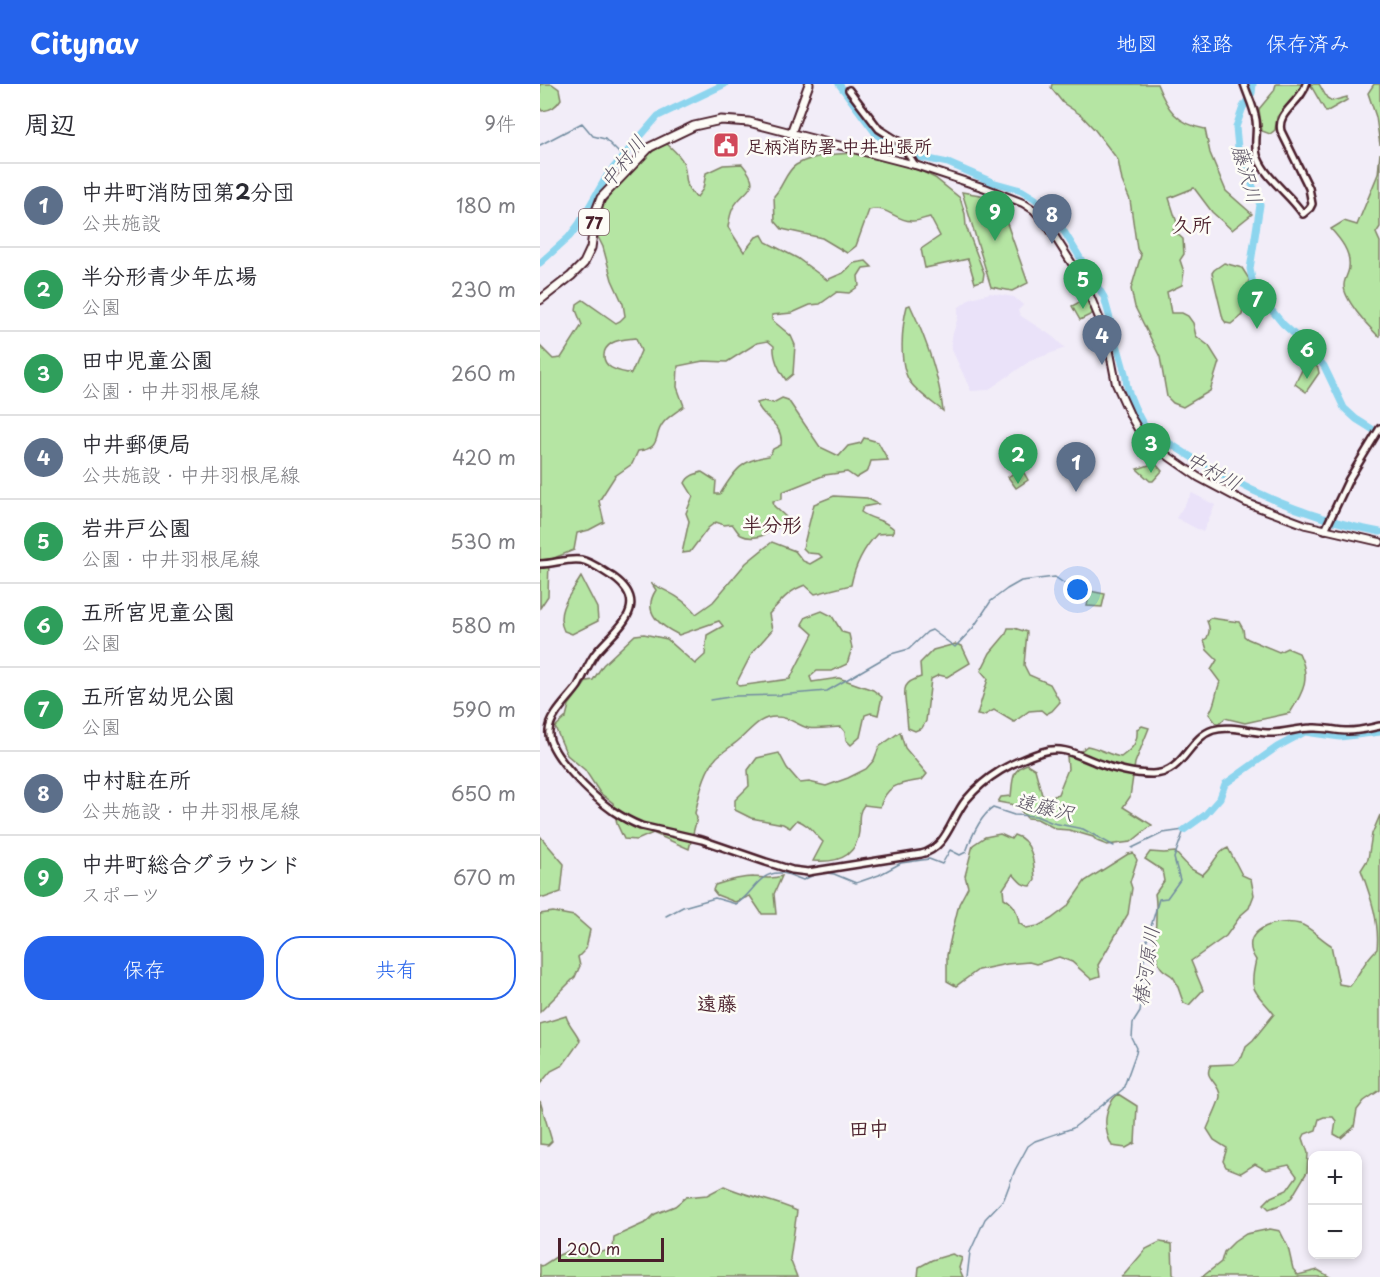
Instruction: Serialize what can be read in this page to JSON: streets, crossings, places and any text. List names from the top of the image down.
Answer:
{
  "streets": {
    "main road": ["77"]
  },
  "districts": [
    "久所",
    "半分形",
    "遠藤",
    "田中"
  ],
  "water": [
    "中村川",
    "藤沢川",
    "遠藤沢",
    "椿河原川"
  ],
  "places": {
    "public building": ["足柄消防署 中井出張所"]
  },
  "scale_bar": "200 m",
  "page": {
    "header": "Citynav",
    "nav": ["地図", "経路", "保存済み"],
    "heading": ["周辺", "9件"],
    "list": [
      {
        "mark": "1",
        "name": "中井町消防団第2分団",
        "note": "公共施設",
        "value": "180 m"
      },
      {
        "mark": "2",
        "name": "半分形青少年広場",
        "note": "公園",
        "value": "230 m"
      },
      {
        "mark": "3",
        "name": "田中児童公園",
        "note": "公園 · 中井羽根尾線",
        "value": "260 m"
      },
      {
        "mark": "4",
        "name": "中井郵便局",
        "note": "公共施設 · 中井羽根尾線",
        "value": "420 m"
      },
      {
        "mark": "5",
        "name": "岩井戸公園",
        "note": "公園 · 中井羽根尾線",
        "value": "530 m"
      },
      {
        "mark": "6",
        "name": "五所宮児童公園",
        "note": "公園",
        "value": "580 m"
      },
      {
        "mark": "7",
        "name": "五所宮幼児公園",
        "note": "公園",
        "value": "590 m"
      },
      {
        "mark": "8",
        "name": "中村駐在所",
        "note": "公共施設 · 中井羽根尾線",
        "value": "650 m"
      },
      {
        "mark": "9",
        "name": "中井町総合グラウンド",
        "note": "スポーツ",
        "value": "670 m"
      }
    ],
    "pins": [
      "9",
      "8",
      "5",
      "7",
      "4",
      "6",
      "3",
      "2",
      "1"
    ],
    "buttons": ["保存", "共有"],
    "map_buttons": ["+", "−"],
    "scale": "200 m"
  }
}
